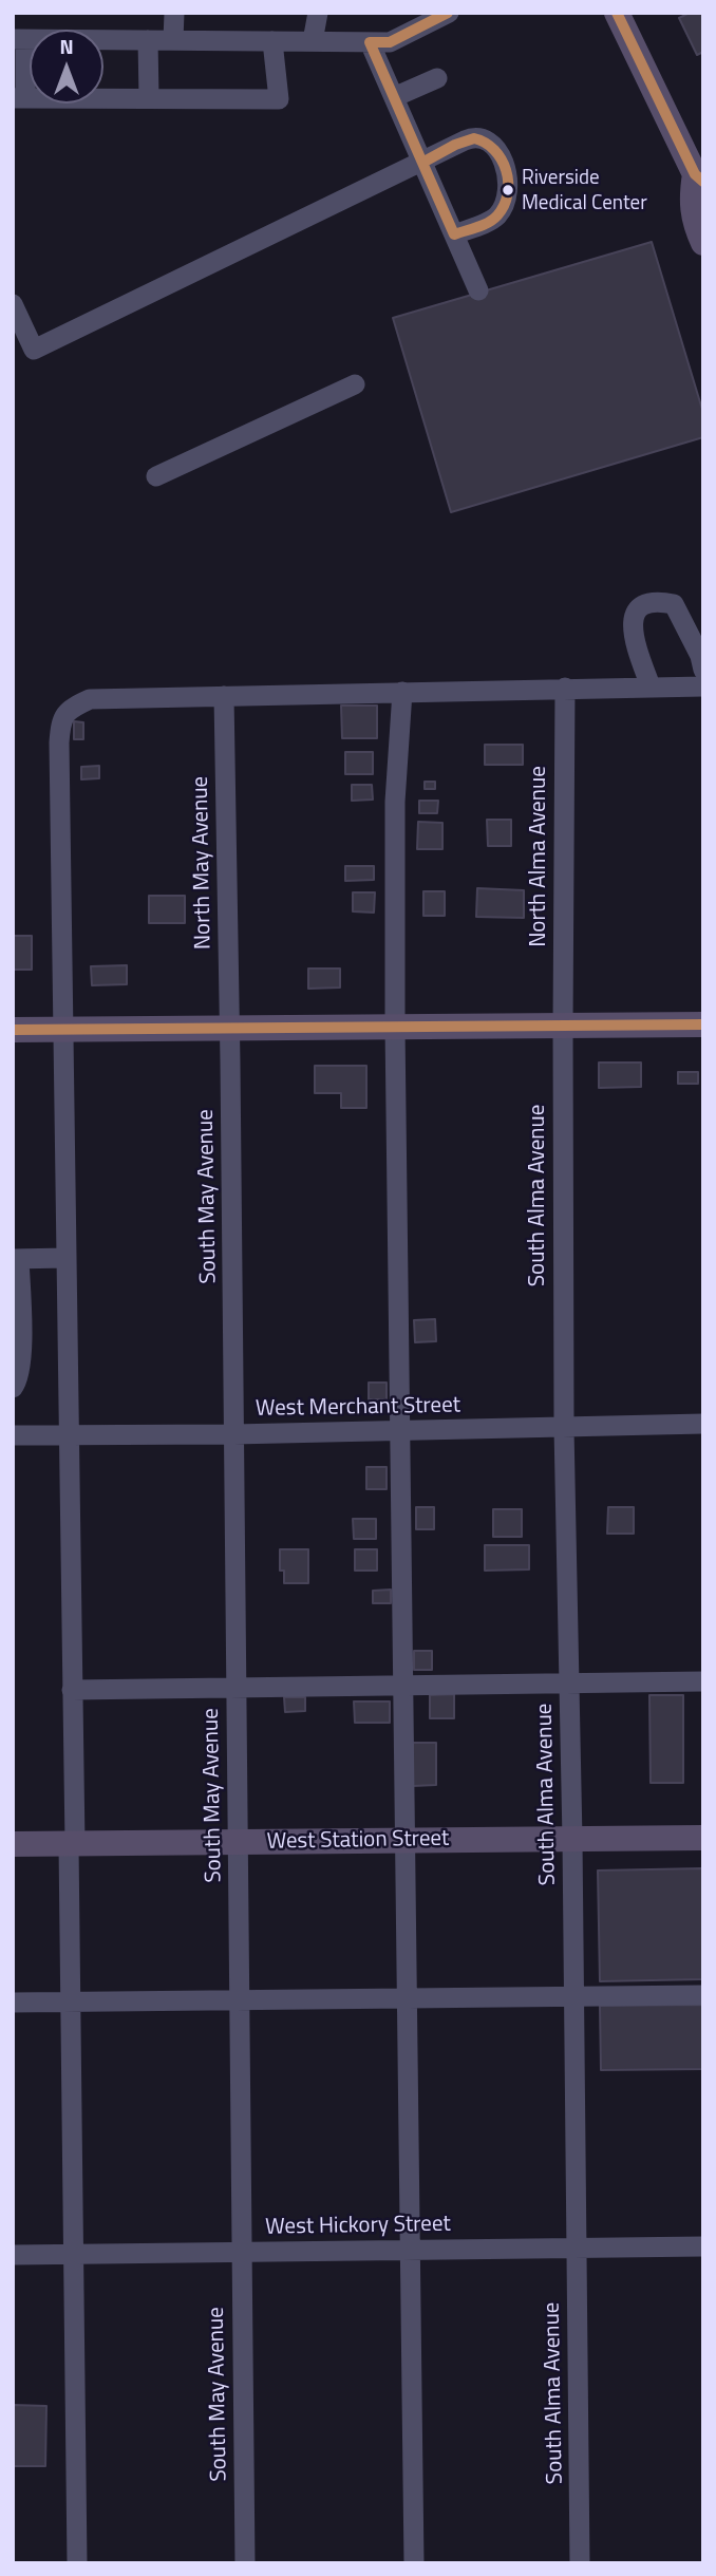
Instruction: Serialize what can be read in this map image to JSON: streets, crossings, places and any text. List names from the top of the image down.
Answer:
{
  "streets": {
    "main road": ["West Station Street"],
    "street": [
      "North Alma Avenue",
      "North May Avenue",
      "South Alma Avenue",
      "South May Avenue",
      "West Merchant Street",
      "West Hickory Street"
    ]
  },
  "crossings": [
    ["North Alma Avenue", "South Alma Avenue"],
    ["North May Avenue", "South May Avenue"],
    ["South Alma Avenue", "West Merchant Street"],
    ["South Alma Avenue", "West Station Street"],
    ["South Alma Avenue", "West Hickory Street"],
    ["South May Avenue", "West Merchant Street"],
    ["South May Avenue", "West Station Street"],
    ["South May Avenue", "West Hickory Street"]
  ],
  "places": ["Riverside Medical Center"],
  "north": "top"
}
